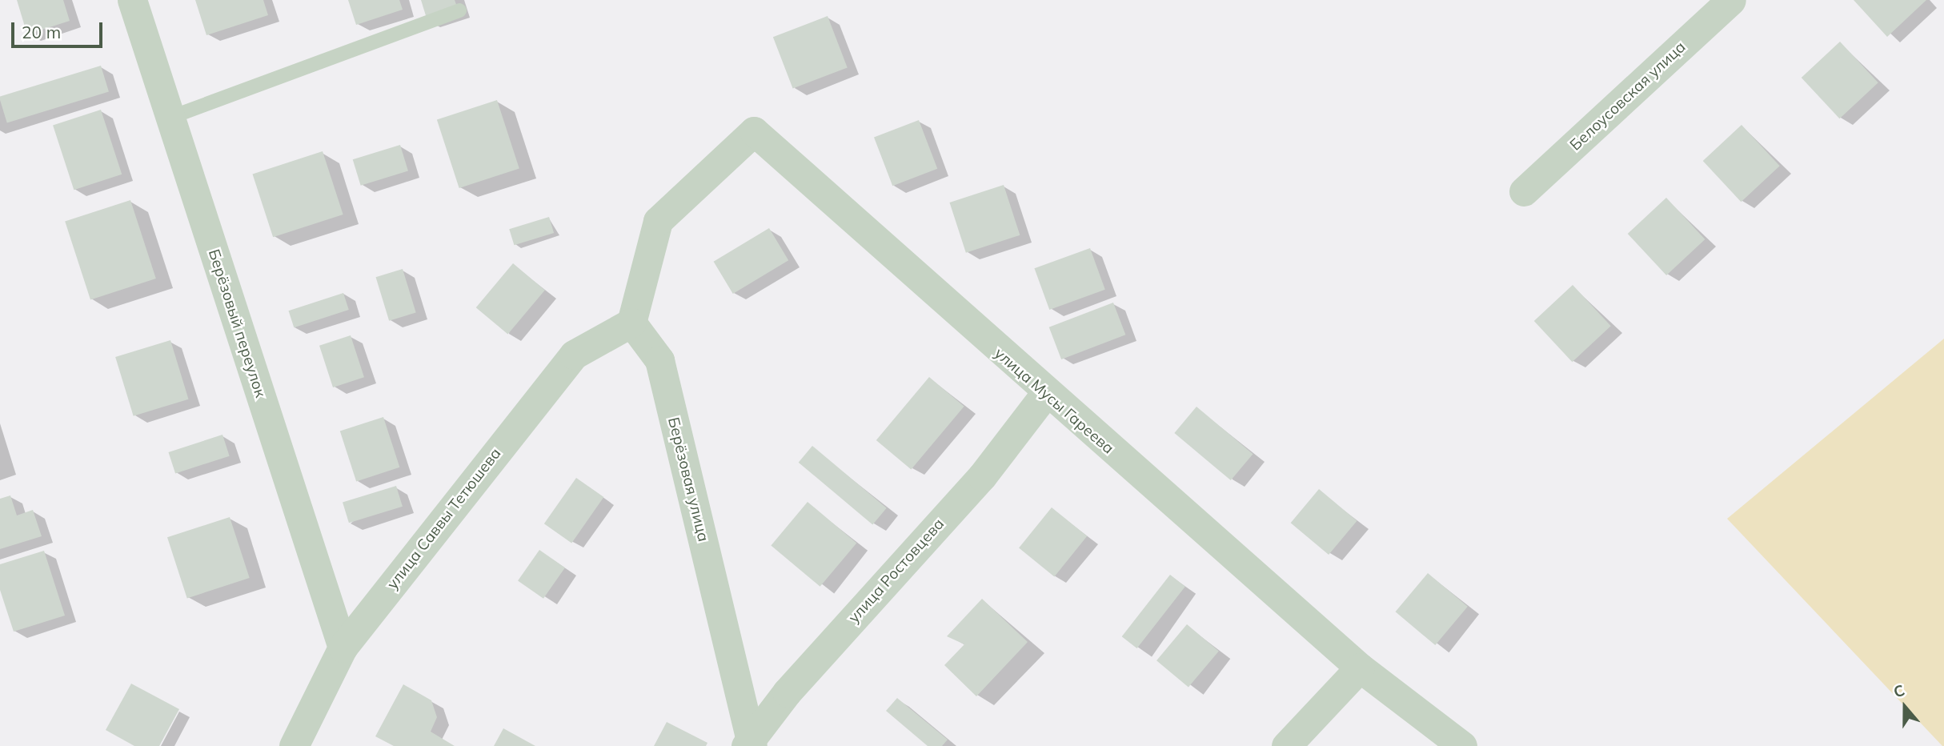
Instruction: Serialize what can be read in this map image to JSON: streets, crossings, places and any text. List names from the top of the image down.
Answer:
{
  "streets": {
    "street": [
      "Белоусовская улица",
      "Берёзовый переулок",
      "улица Мусы Гареева",
      "Берёзовая улица",
      "улица Саввы Тетюшева",
      "улица Ростовцева"
    ]
  },
  "crossings": [
    ["Берёзовый переулок", "улица Саввы Тетюшева"],
    ["улица Мусы Гареева", "Берёзовая улица"],
    ["улица Мусы Гареева", "улица Саввы Тетюшева"],
    ["улица Мусы Гареева", "улица Ростовцева"],
    ["Берёзовая улица", "улица Саввы Тетюшева"],
    ["Берёзовая улица", "улица Ростовцева"]
  ],
  "scale_bar": "20 m",
  "north": "top"
}
